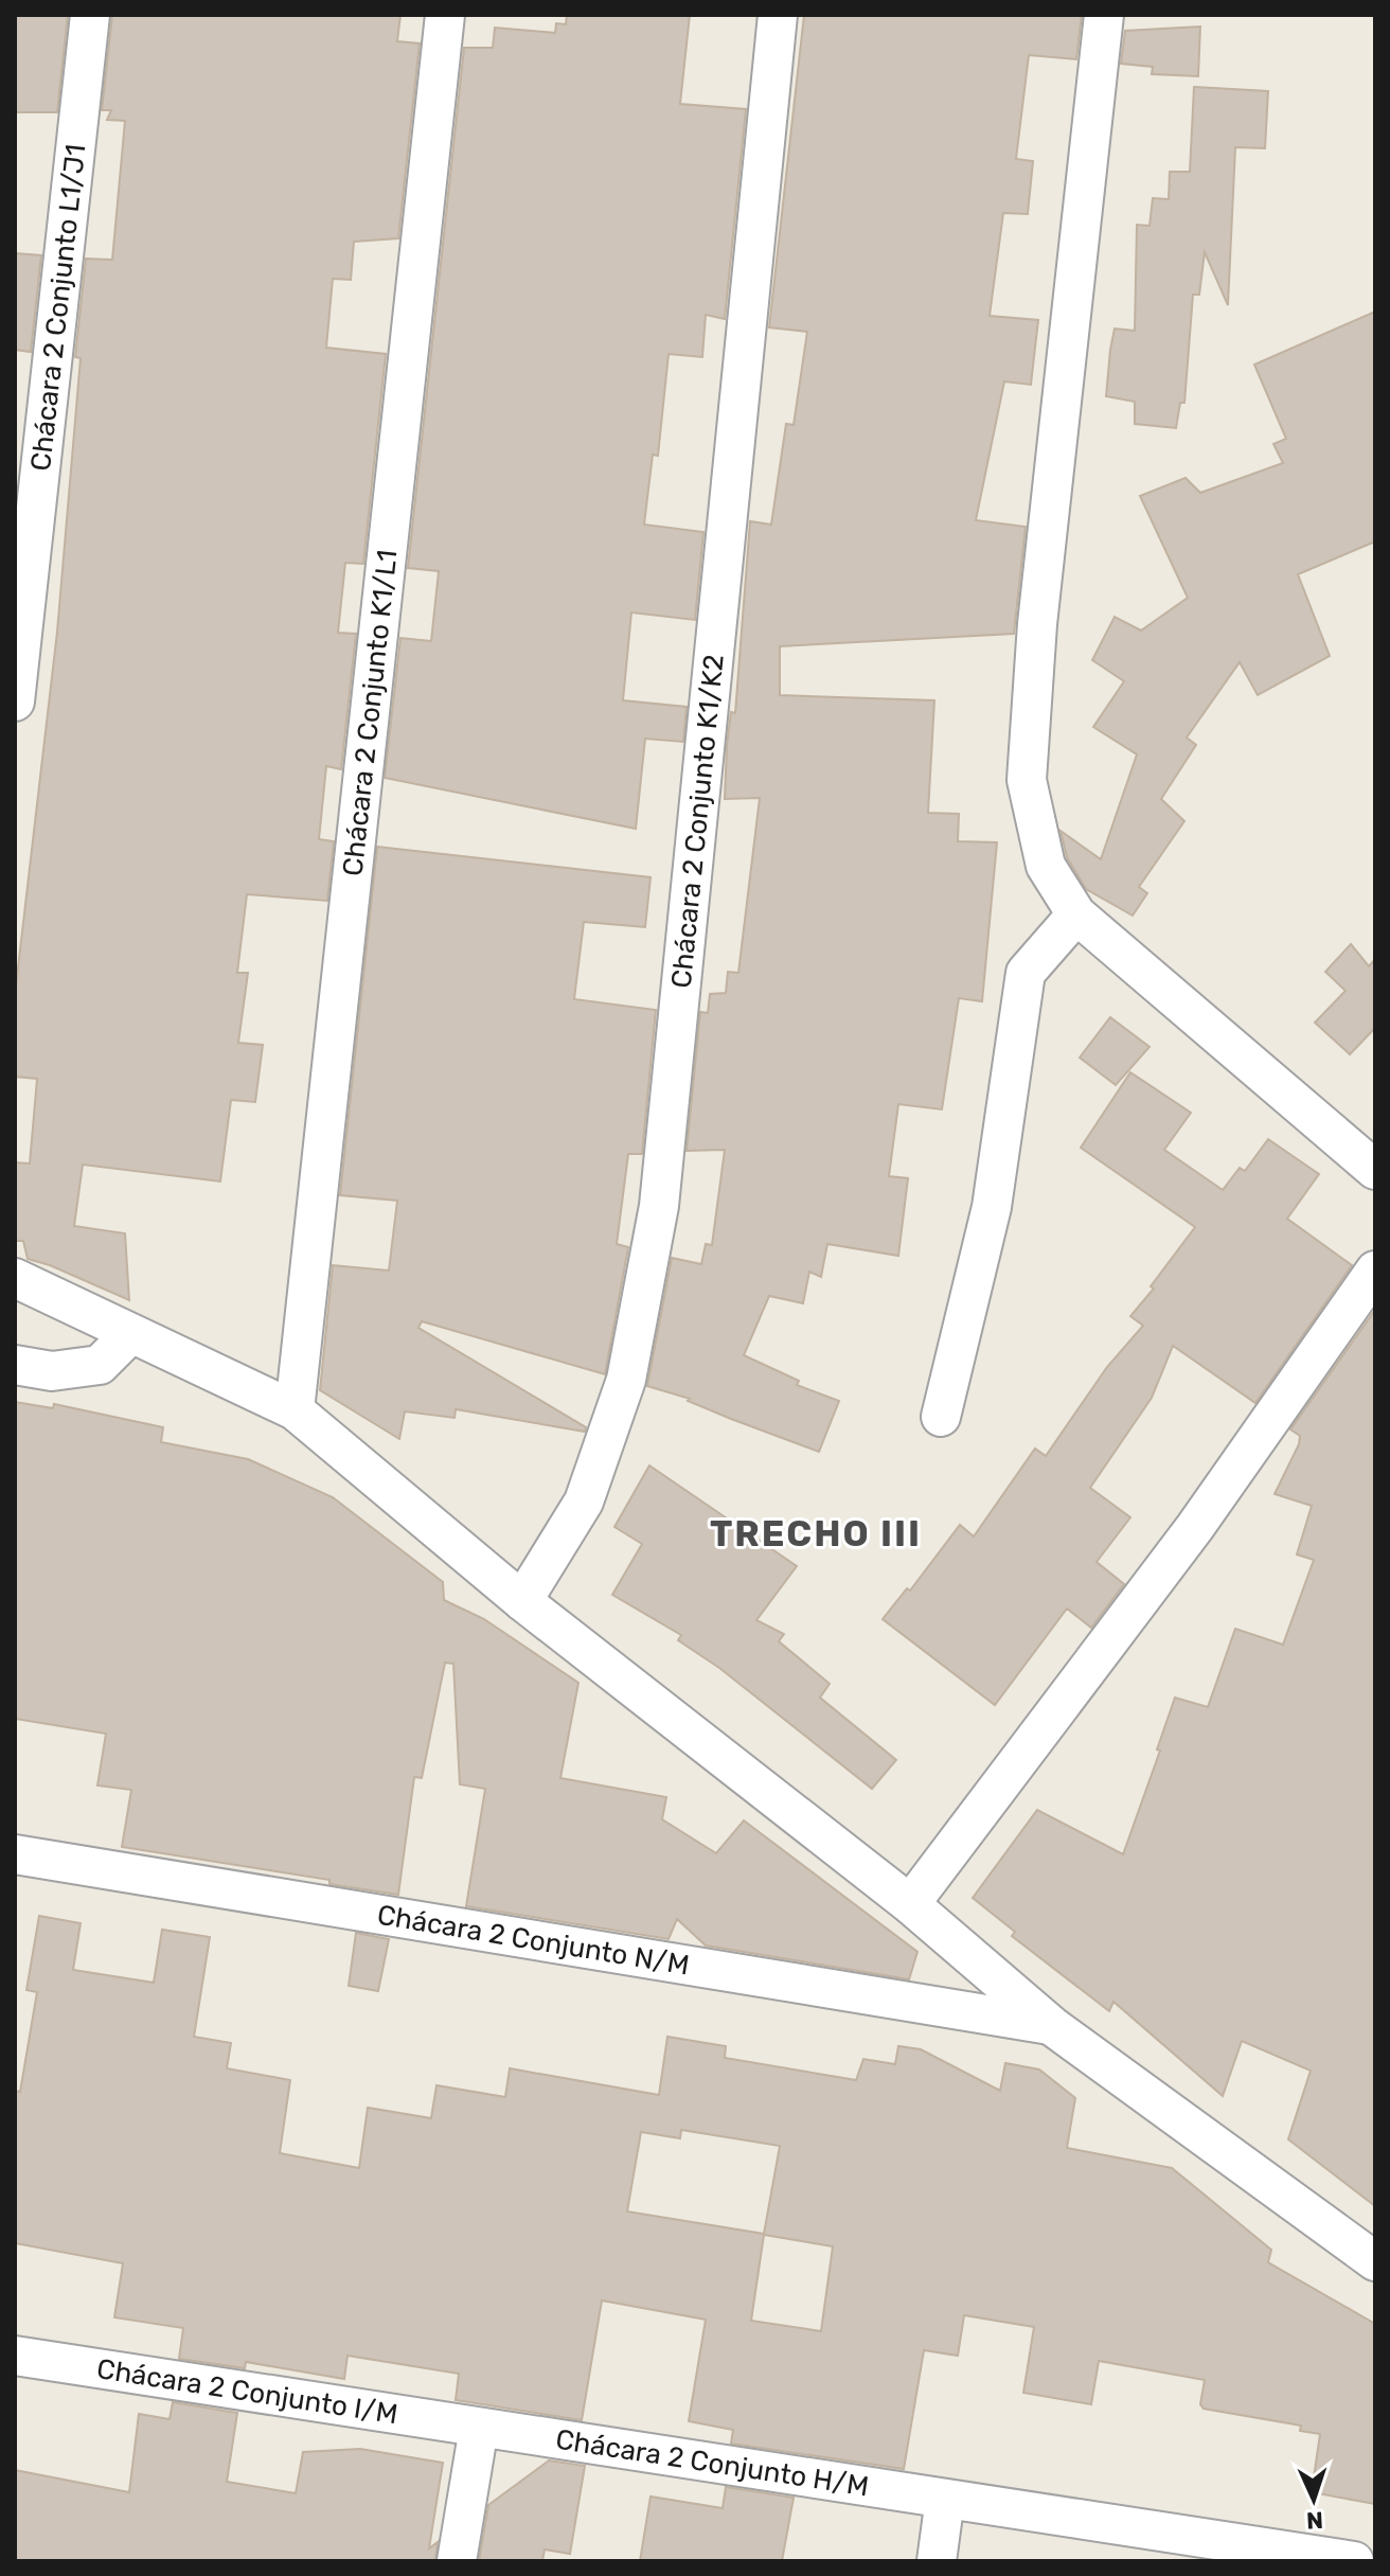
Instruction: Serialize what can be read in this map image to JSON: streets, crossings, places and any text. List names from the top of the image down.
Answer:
{
  "streets": {
    "street": [
      "Chácara 2 Conjunto L1/J1",
      "Chácara 2 Conjunto K1/L1",
      "Chácara 2 Conjunto K1/K2",
      "Chácara 2 Conjunto N/M",
      "Chácara 2 Conjunto I/M",
      "Chácara 2 Conjunto H/M"
    ]
  },
  "crossings": [
    ["Chácara 2 Conjunto I/M", "Chácara 2 Conjunto H/M"]
  ],
  "districts": ["TRECHO III"],
  "north": "bottom"
}
